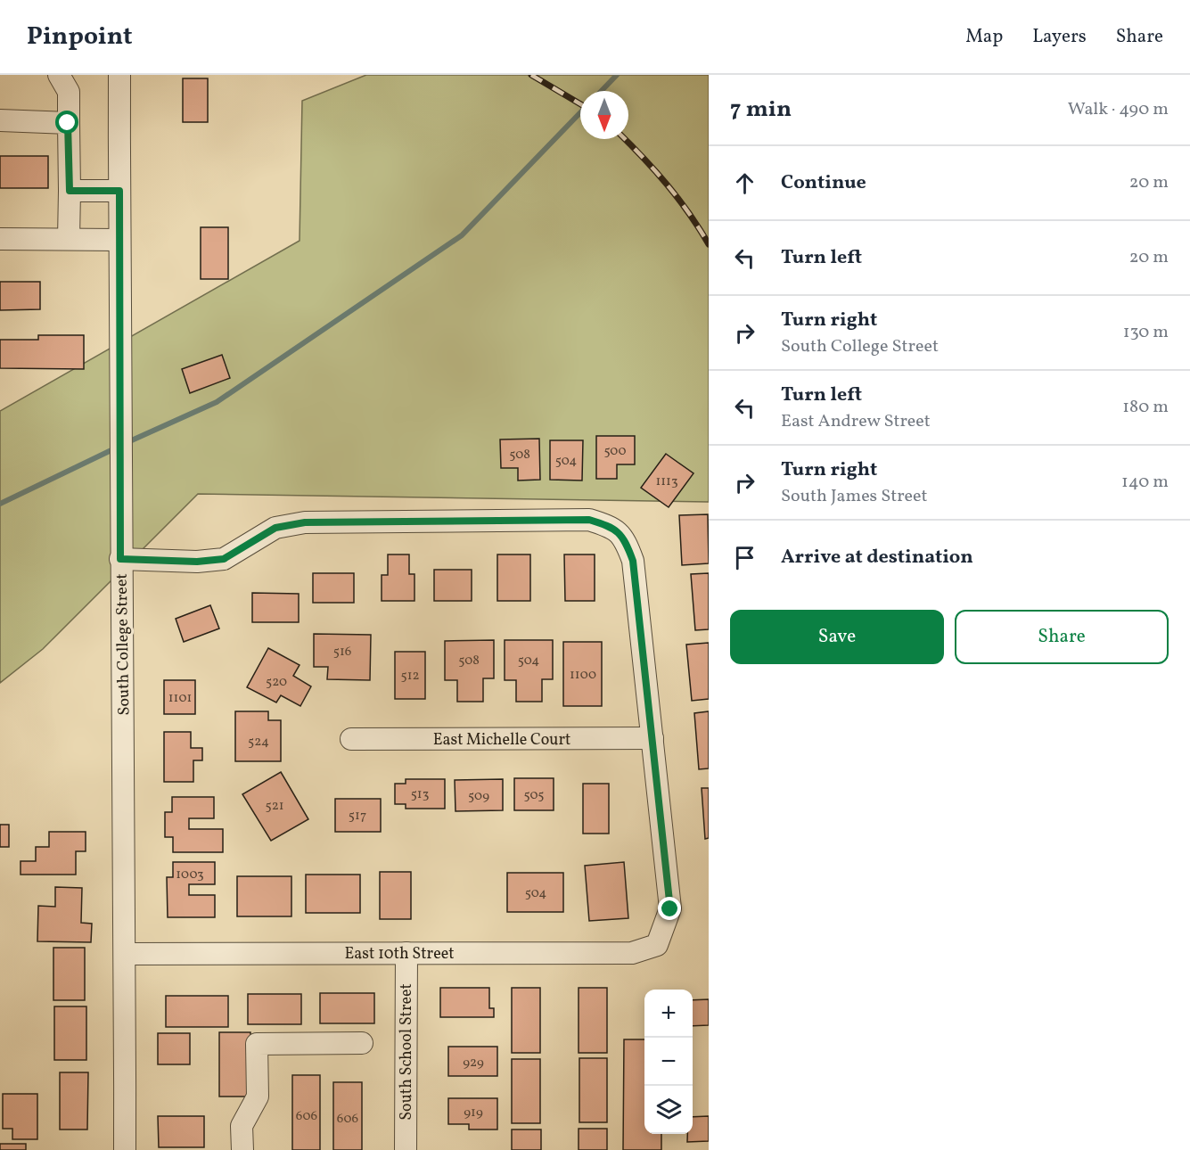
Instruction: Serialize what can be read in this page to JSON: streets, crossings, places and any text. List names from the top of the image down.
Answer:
{
  "streets": {
    "street": [
      "South College Street",
      "East Michelle Court",
      "East 10th Street",
      "South School Street"
    ]
  },
  "crossings": [
    ["South College Street", "East 10th Street"],
    ["East Michelle Court", "East 10th Street"],
    ["East 10th Street", "South School Street"]
  ],
  "house_numbers": [
    "500",
    "508",
    "504",
    "1113",
    "516",
    "508",
    "504",
    "1100",
    "512",
    "520",
    "1101",
    "524",
    "513",
    "505",
    "509",
    "521",
    "517",
    "1003",
    "504",
    "929",
    "919",
    "606",
    "606"
  ],
  "north": "bottom",
  "page": {
    "header": "Pinpoint",
    "nav": ["Map", "Layers", "Share"],
    "heading": ["7 min", "Walk · 490 m"],
    "list": [
      ["Continue", "20 m"],
      ["Turn left", "20 m"],
      ["Turn right", "South College Street", "130 m"],
      ["Turn left", "East Andrew Street", "180 m"],
      ["Turn right", "South James Street", "140 m"],
      "Arrive at destination"
    ],
    "buttons": ["Save", "Share"],
    "map_buttons": ["+", "−"]
  }
}
